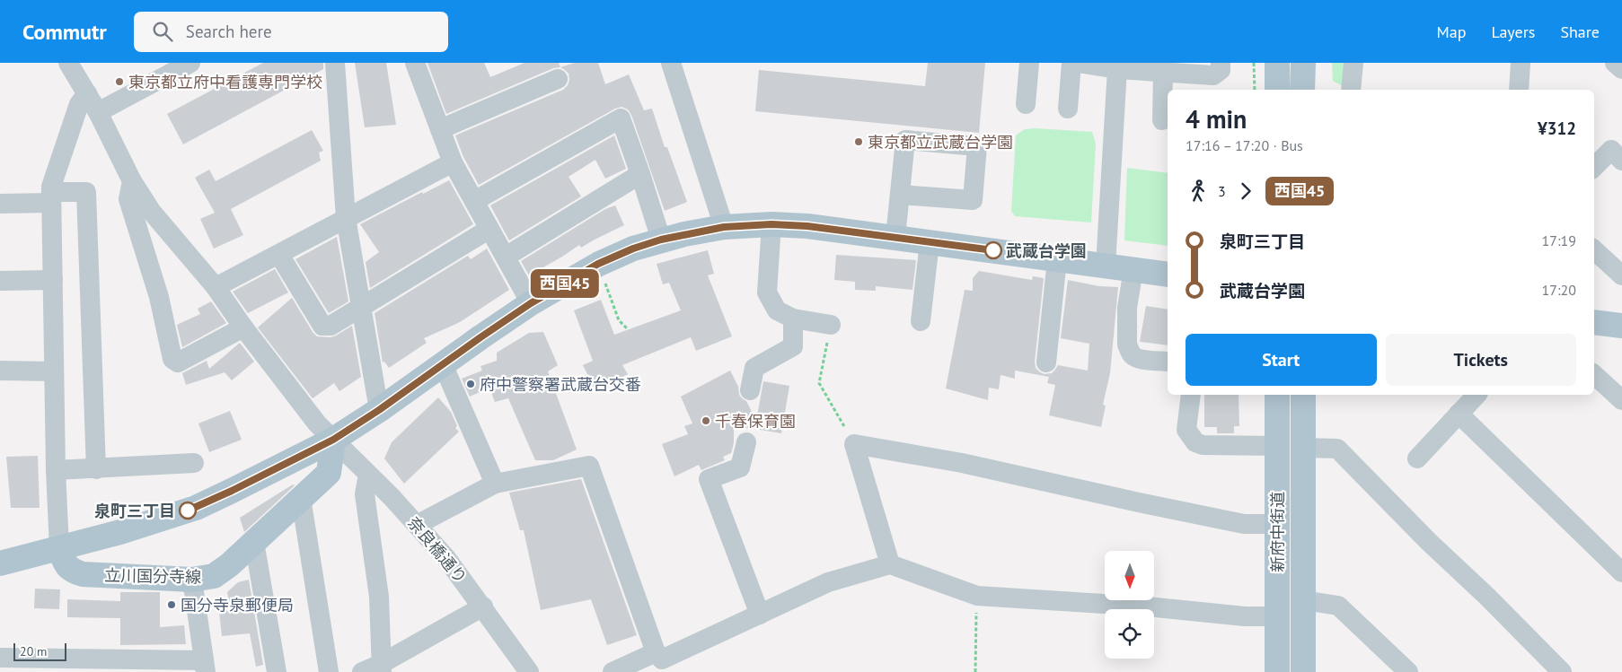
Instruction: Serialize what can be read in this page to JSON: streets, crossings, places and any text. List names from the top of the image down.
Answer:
{
  "streets": {
    "main road": ["新府中街道", "立川国分寺線"],
    "street": ["奈良橋通り"]
  },
  "crossings": [
    ["奈良橋通り", "立川国分寺線"]
  ],
  "places": [
    "東京都立府中看護専門学校",
    "東京都立武蔵台学園",
    "武蔵台学園",
    "府中警察署武蔵台交番",
    "千春保育園",
    "泉町三丁目",
    "国分寺泉郵便局"
  ],
  "lines": ["bus line 西国45"],
  "scale_bar": "20 m",
  "north": "bottom",
  "page": {
    "header": "Commutr",
    "search": "Search here",
    "nav": ["Map", "Layers", "Share"],
    "on_map": "西国45",
    "heading": ["4 min", "17:16 – 17:20 · Bus", "¥312"],
    "legs": ["3", "西国45"],
    "list": [
      {
        "name": "泉町三丁目",
        "value": "17:19"
      },
      {
        "name": "武蔵台学園",
        "value": "17:20"
      }
    ],
    "buttons": ["Start", "Tickets"],
    "scale": "20 m"
  }
}
